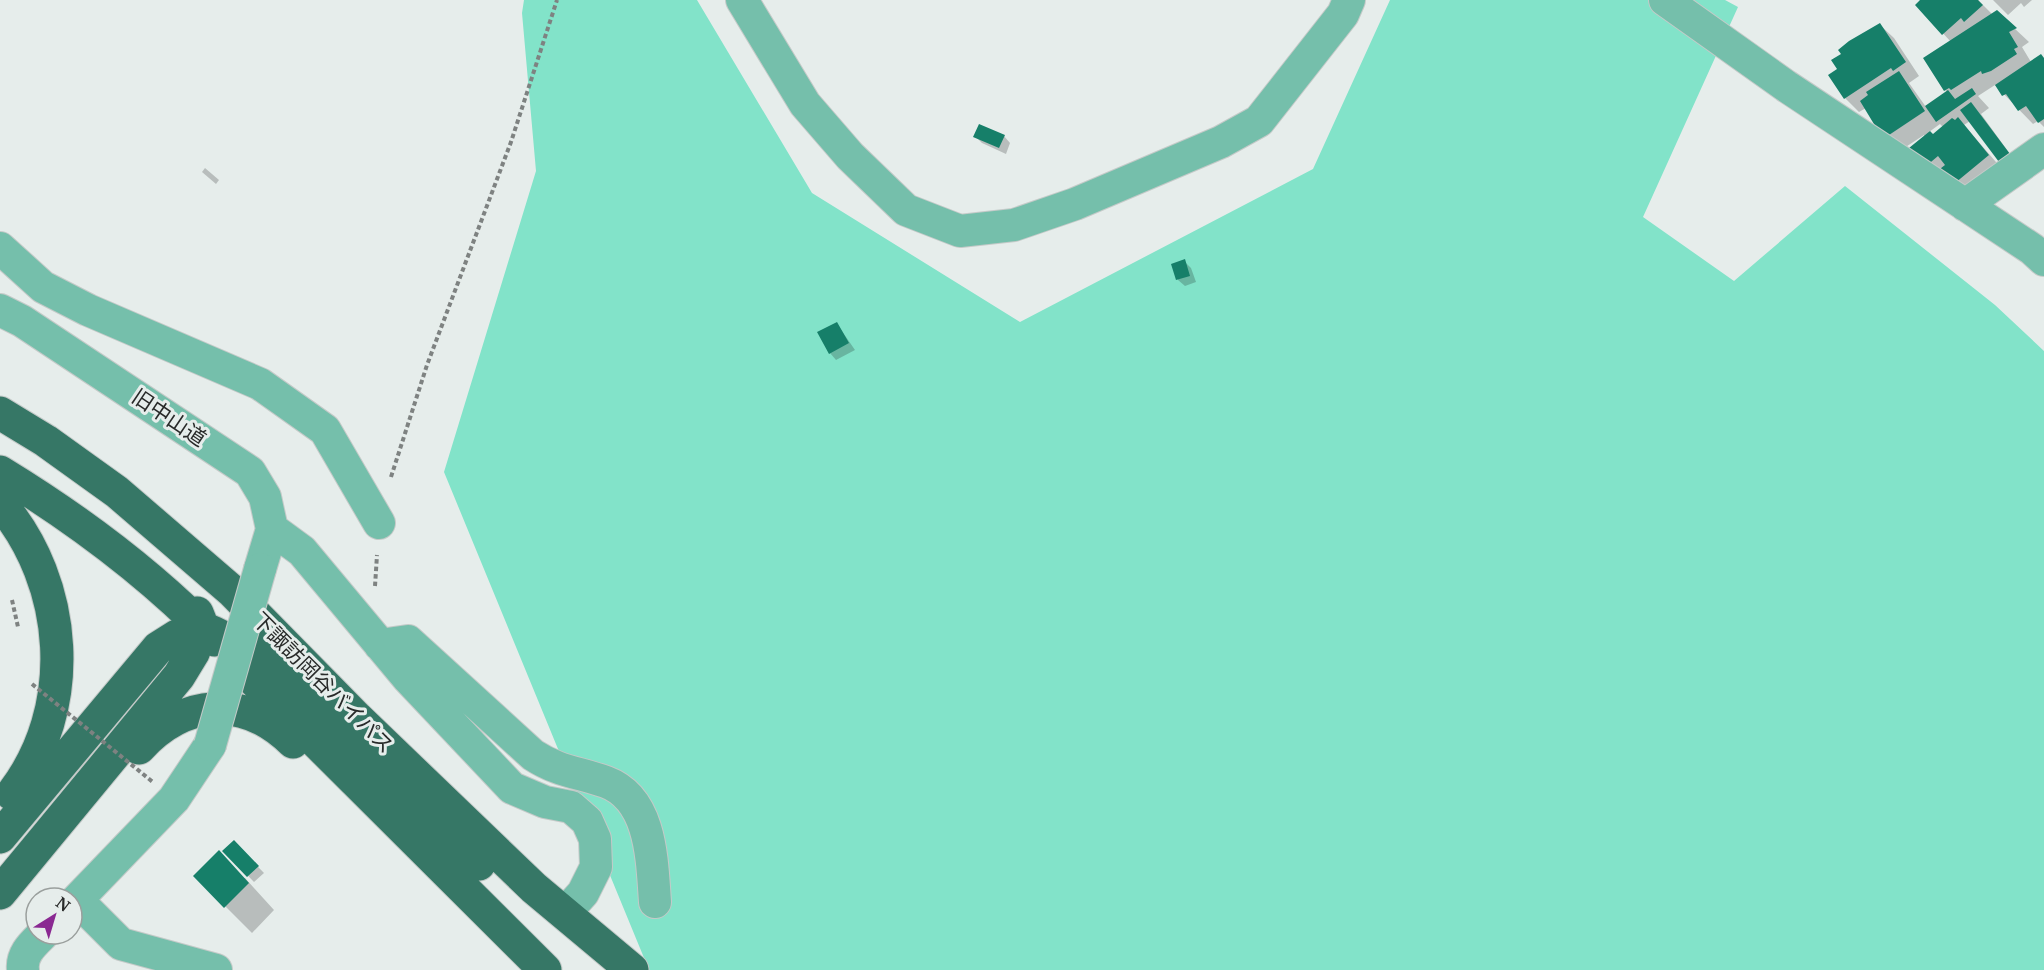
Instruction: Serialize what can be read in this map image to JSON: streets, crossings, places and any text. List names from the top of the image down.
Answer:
{
  "streets": {
    "highway": ["下諏訪岡谷バイパス"],
    "street": ["旧中山道"]
  },
  "north": "top right"
}
